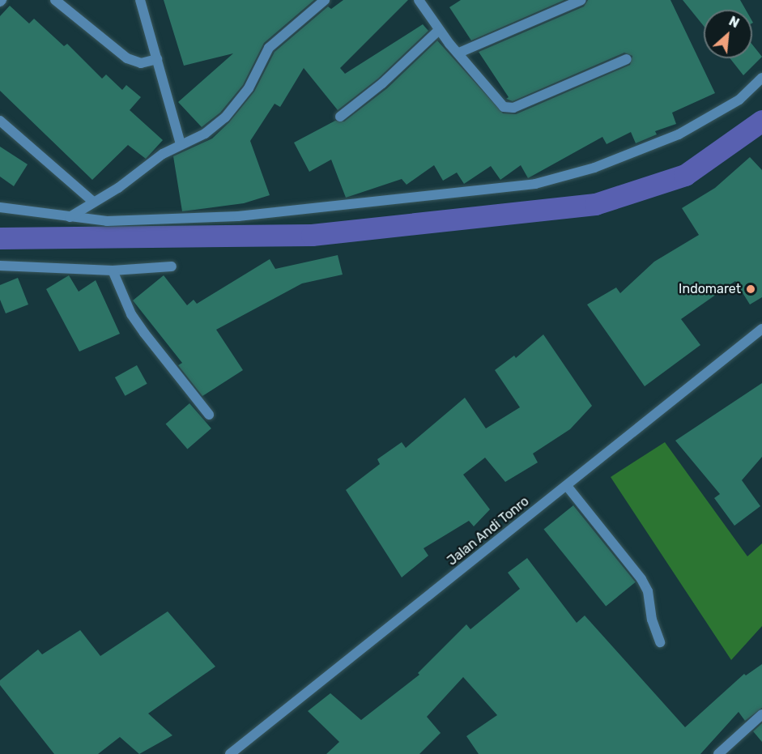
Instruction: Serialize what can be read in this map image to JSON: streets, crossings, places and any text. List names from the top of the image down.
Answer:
{
  "streets": {
    "street": ["Jalan Andi Tonro"]
  },
  "places": ["Indomaret"],
  "north": "top right"
}
